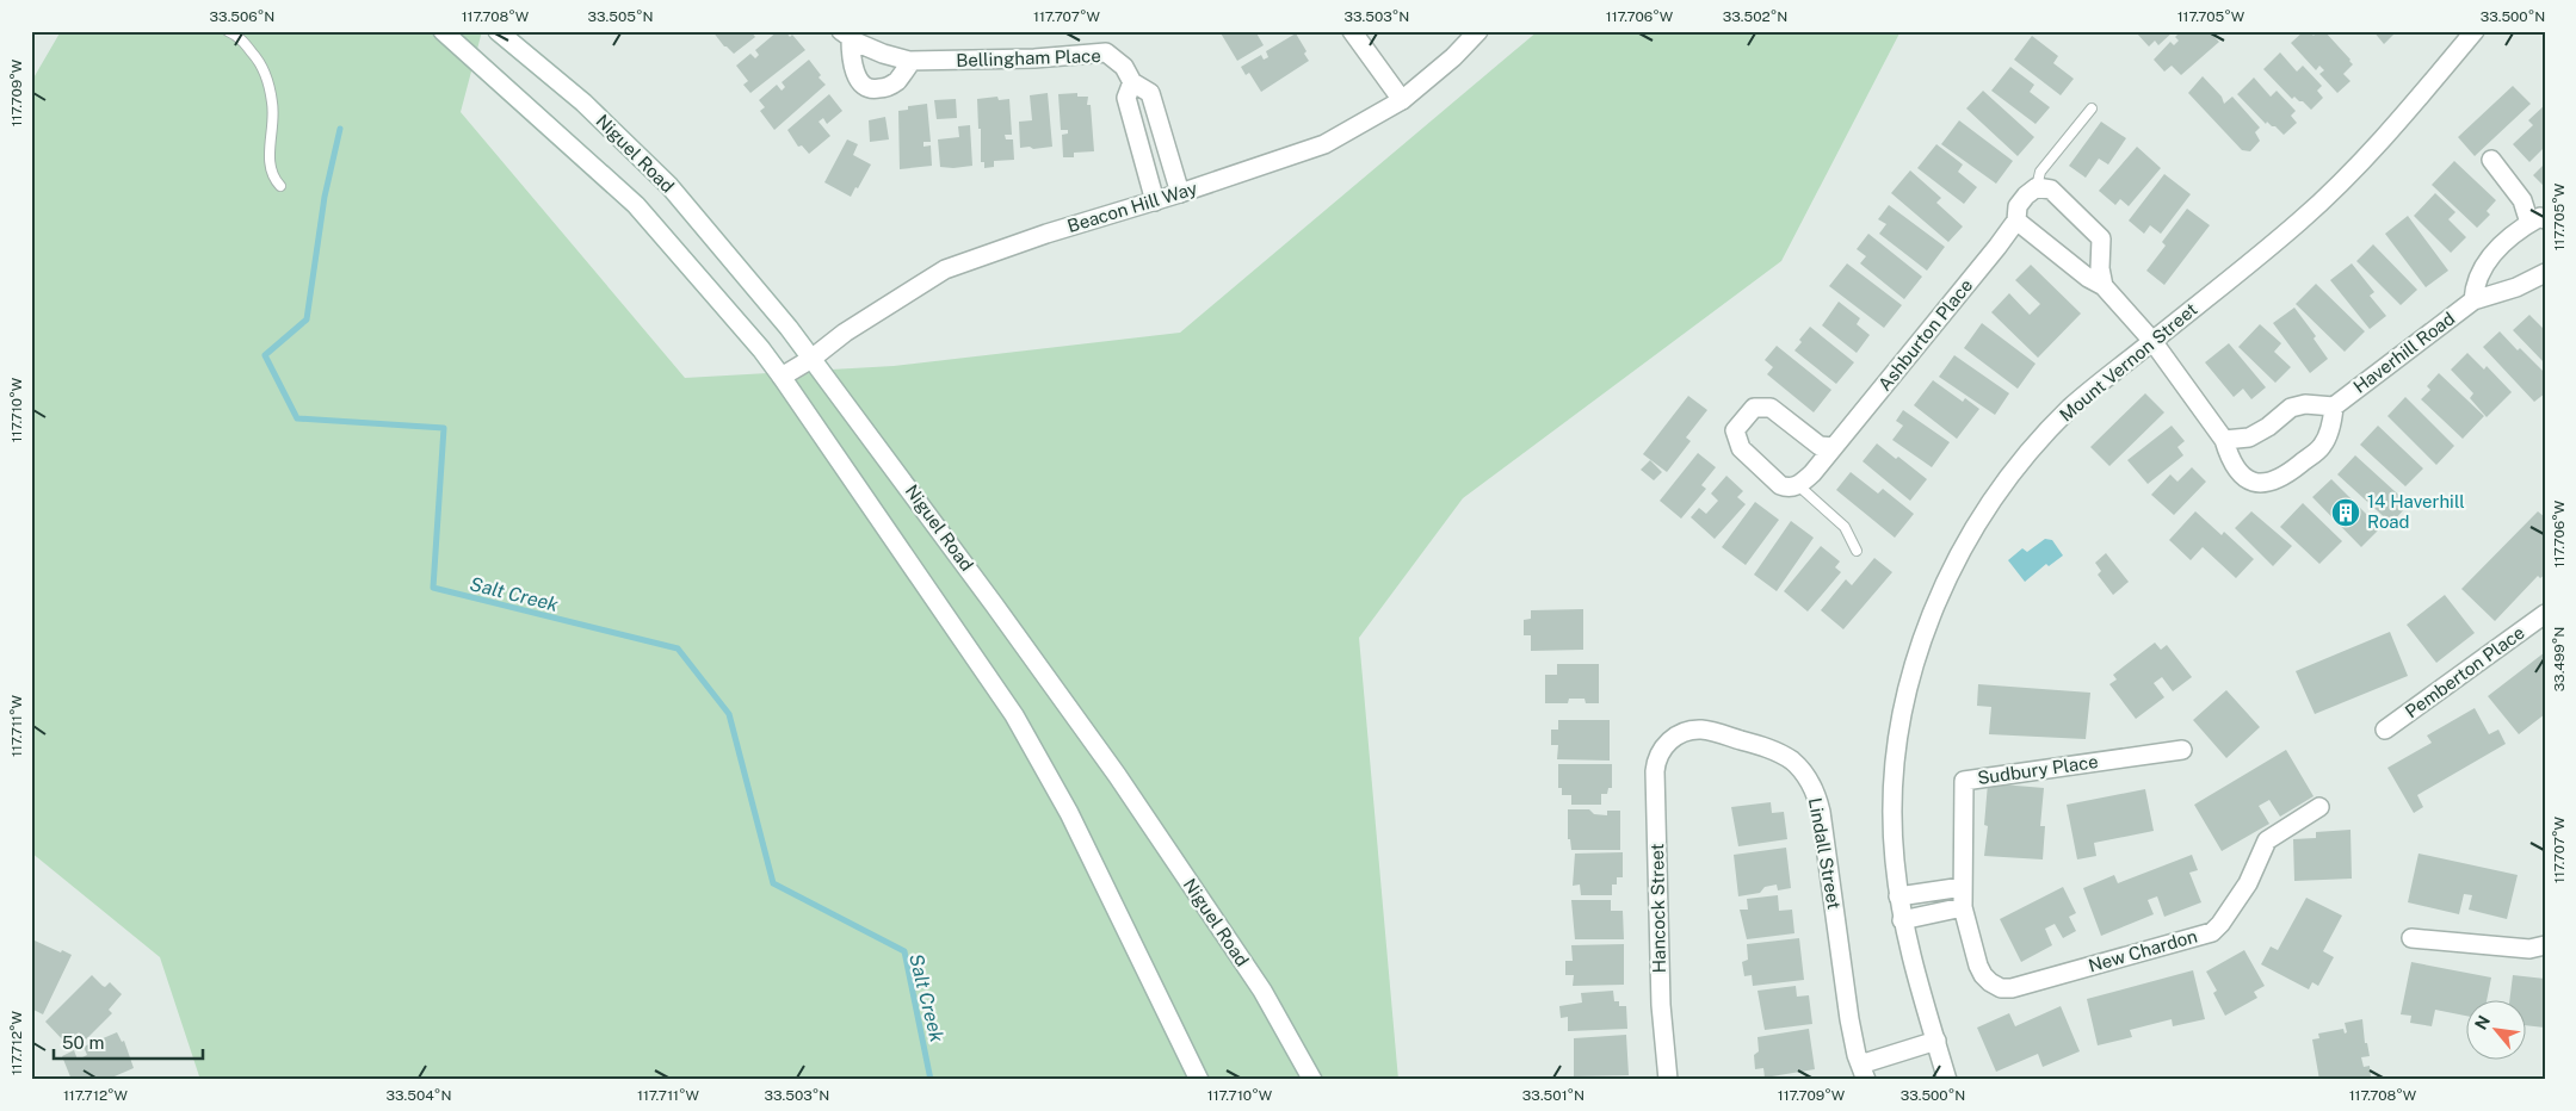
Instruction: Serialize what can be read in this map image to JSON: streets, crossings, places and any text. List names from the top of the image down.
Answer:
{
  "streets": {
    "street": [
      "Bellingham Place",
      "Niguel Road",
      "Beacon Hill Way",
      "Ashburton Place",
      "Haverhill Road",
      "Mount Vernon Street",
      "Pemberton Place",
      "Sudbury Place",
      "Lindall Street",
      "Hancock Street",
      "New Chardon"
    ]
  },
  "crossings": [
    ["Bellingham Place", "Beacon Hill Way"],
    ["Niguel Road", "Beacon Hill Way"],
    ["Sudbury Place", "New Chardon"],
    ["Lindall Street", "Hancock Street"]
  ],
  "water": ["Salt Creek"],
  "places": {
    "building": ["14 Haverhill Road"]
  },
  "scale_bar": "50 m",
  "north": "top left",
  "coordinates": [
    "33.506°N",
    "117.708°W",
    "33.505°N",
    "117.707°W",
    "33.503°N",
    "117.706°W",
    "33.502°N",
    "117.705°W",
    "33.500°N",
    "117.709°W",
    "117.710°W",
    "33.499°N",
    "117.711°W",
    "117.712°W",
    "33.504°N",
    "33.501°N"
  ]
}
